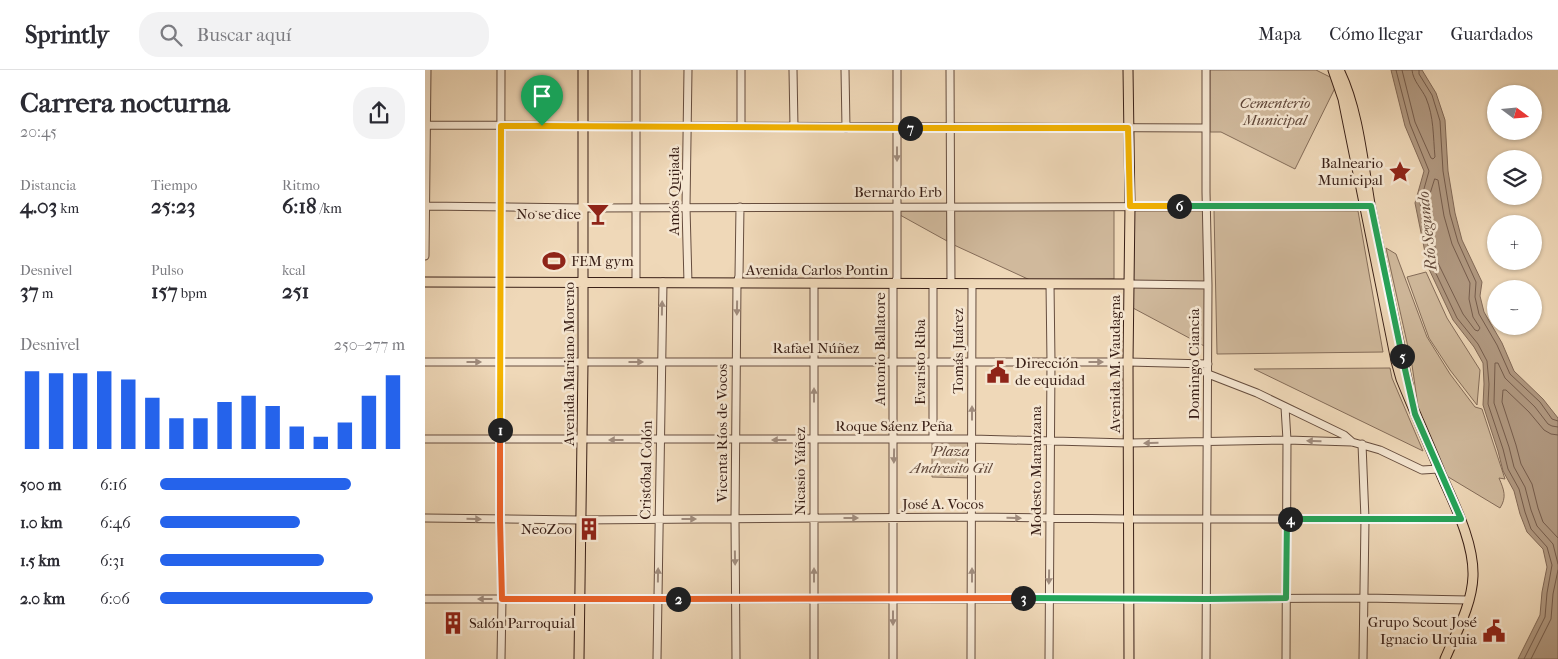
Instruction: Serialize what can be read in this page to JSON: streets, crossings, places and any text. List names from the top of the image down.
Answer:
{
  "streets": {
    "main road": ["Avenida Carlos Pontin", "Avenida Mariano Moreno", "Avenida M. Vaudagna"],
    "street": [
      "Amós Quijada",
      "Bernardo Erb",
      "Rafael Núñez",
      "Antonio Ballatore",
      "Tomás Juárez",
      "Evaristo Riba",
      "Domingo Ciancia",
      "Roque Sáenz Peña",
      "Vicenta Ríos de Vocos",
      "Cristóbal Colón",
      "Nicasio Yáñez",
      "Modesto Maranzana",
      "José A. Vocos"
    ]
  },
  "crossings": [
    ["Amós Quijada", "Bernardo Erb"],
    ["Amós Quijada", "Avenida Carlos Pontin"],
    ["Bernardo Erb", "Antonio Ballatore"],
    ["Bernardo Erb", "Avenida Mariano Moreno"],
    ["Bernardo Erb", "Avenida M. Vaudagna"],
    ["Bernardo Erb", "Domingo Ciancia"],
    ["Bernardo Erb", "Vicenta Ríos de Vocos"],
    ["Avenida Carlos Pontin", "Antonio Ballatore"],
    ["Avenida Carlos Pontin", "Tomás Juárez"],
    ["Avenida Carlos Pontin", "Evaristo Riba"],
    ["Avenida Carlos Pontin", "Avenida Mariano Moreno"],
    ["Avenida Carlos Pontin", "Avenida M. Vaudagna"],
    ["Avenida Carlos Pontin", "Domingo Ciancia"],
    ["Avenida Carlos Pontin", "Vicenta Ríos de Vocos"],
    ["Avenida Carlos Pontin", "Cristóbal Colón"],
    ["Avenida Carlos Pontin", "Nicasio Yáñez"],
    ["Avenida Carlos Pontin", "Modesto Maranzana"],
    ["Rafael Núñez", "Antonio Ballatore"],
    ["Rafael Núñez", "Tomás Juárez"],
    ["Rafael Núñez", "Evaristo Riba"],
    ["Rafael Núñez", "Avenida Mariano Moreno"],
    ["Rafael Núñez", "Avenida M. Vaudagna"],
    ["Rafael Núñez", "Domingo Ciancia"],
    ["Rafael Núñez", "Vicenta Ríos de Vocos"],
    ["Rafael Núñez", "Cristóbal Colón"],
    ["Rafael Núñez", "Nicasio Yáñez"],
    ["Rafael Núñez", "Modesto Maranzana"],
    ["Antonio Ballatore", "Roque Sáenz Peña"],
    ["Antonio Ballatore", "José A. Vocos"],
    ["Tomás Juárez", "Roque Sáenz Peña"],
    ["Tomás Juárez", "José A. Vocos"],
    ["Evaristo Riba", "Roque Sáenz Peña"],
    ["Avenida Mariano Moreno", "Roque Sáenz Peña"],
    ["Avenida Mariano Moreno", "José A. Vocos"],
    ["Avenida M. Vaudagna", "Roque Sáenz Peña"],
    ["Avenida M. Vaudagna", "José A. Vocos"],
    ["Domingo Ciancia", "Roque Sáenz Peña"],
    ["Domingo Ciancia", "José A. Vocos"],
    ["Roque Sáenz Peña", "Vicenta Ríos de Vocos"],
    ["Roque Sáenz Peña", "Cristóbal Colón"],
    ["Roque Sáenz Peña", "Nicasio Yáñez"],
    ["Roque Sáenz Peña", "Modesto Maranzana"],
    ["Vicenta Ríos de Vocos", "José A. Vocos"],
    ["Cristóbal Colón", "José A. Vocos"],
    ["Nicasio Yáñez", "José A. Vocos"],
    ["Modesto Maranzana", "José A. Vocos"]
  ],
  "one_way": ["Tomás Juárez", "Cristóbal Colón", "Nicasio Yáñez"],
  "water": ["Río Segundo"],
  "parks": ["Cementerio Municipal", "Plaza Andresito Gil"],
  "places": {
    "place": ["Balneario Municipal"],
    "bar": ["No se dice"],
    "sports": ["FEM gym"],
    "public building": ["Dirección de equidad", "Grupo Scout José Ignacio Urquia"],
    "building": ["NeoZoo", "Salón Parroquial"]
  },
  "north": "right",
  "page": {
    "header": "Sprintly",
    "search": "Buscar aquí",
    "nav": ["Mapa", "Cómo llegar", "Guardados"],
    "heading": ["Carrera nocturna", "20:45"],
    "map_buttons": ["+", "−"],
    "pins": [
      "7",
      "6",
      "5",
      "1",
      "4",
      "3",
      "2"
    ],
    "stats": [
      ["Distancia", "4.03 km"],
      ["Tiempo", "25:23"],
      ["Ritmo", "6:18 /km"],
      ["Desnivel", "37 m"],
      ["Pulso", "157 bpm"],
      ["kcal", "251"]
    ],
    "chart": ["Desnivel", "250–277 m"],
    "list": [
      {
        "name": "500 m",
        "note": "6:16"
      },
      {
        "name": "1.0 km",
        "note": "6:46"
      },
      {
        "name": "1.5 km",
        "note": "6:31"
      },
      {
        "name": "2.0 km",
        "note": "6:06"
      }
    ]
  }
}
